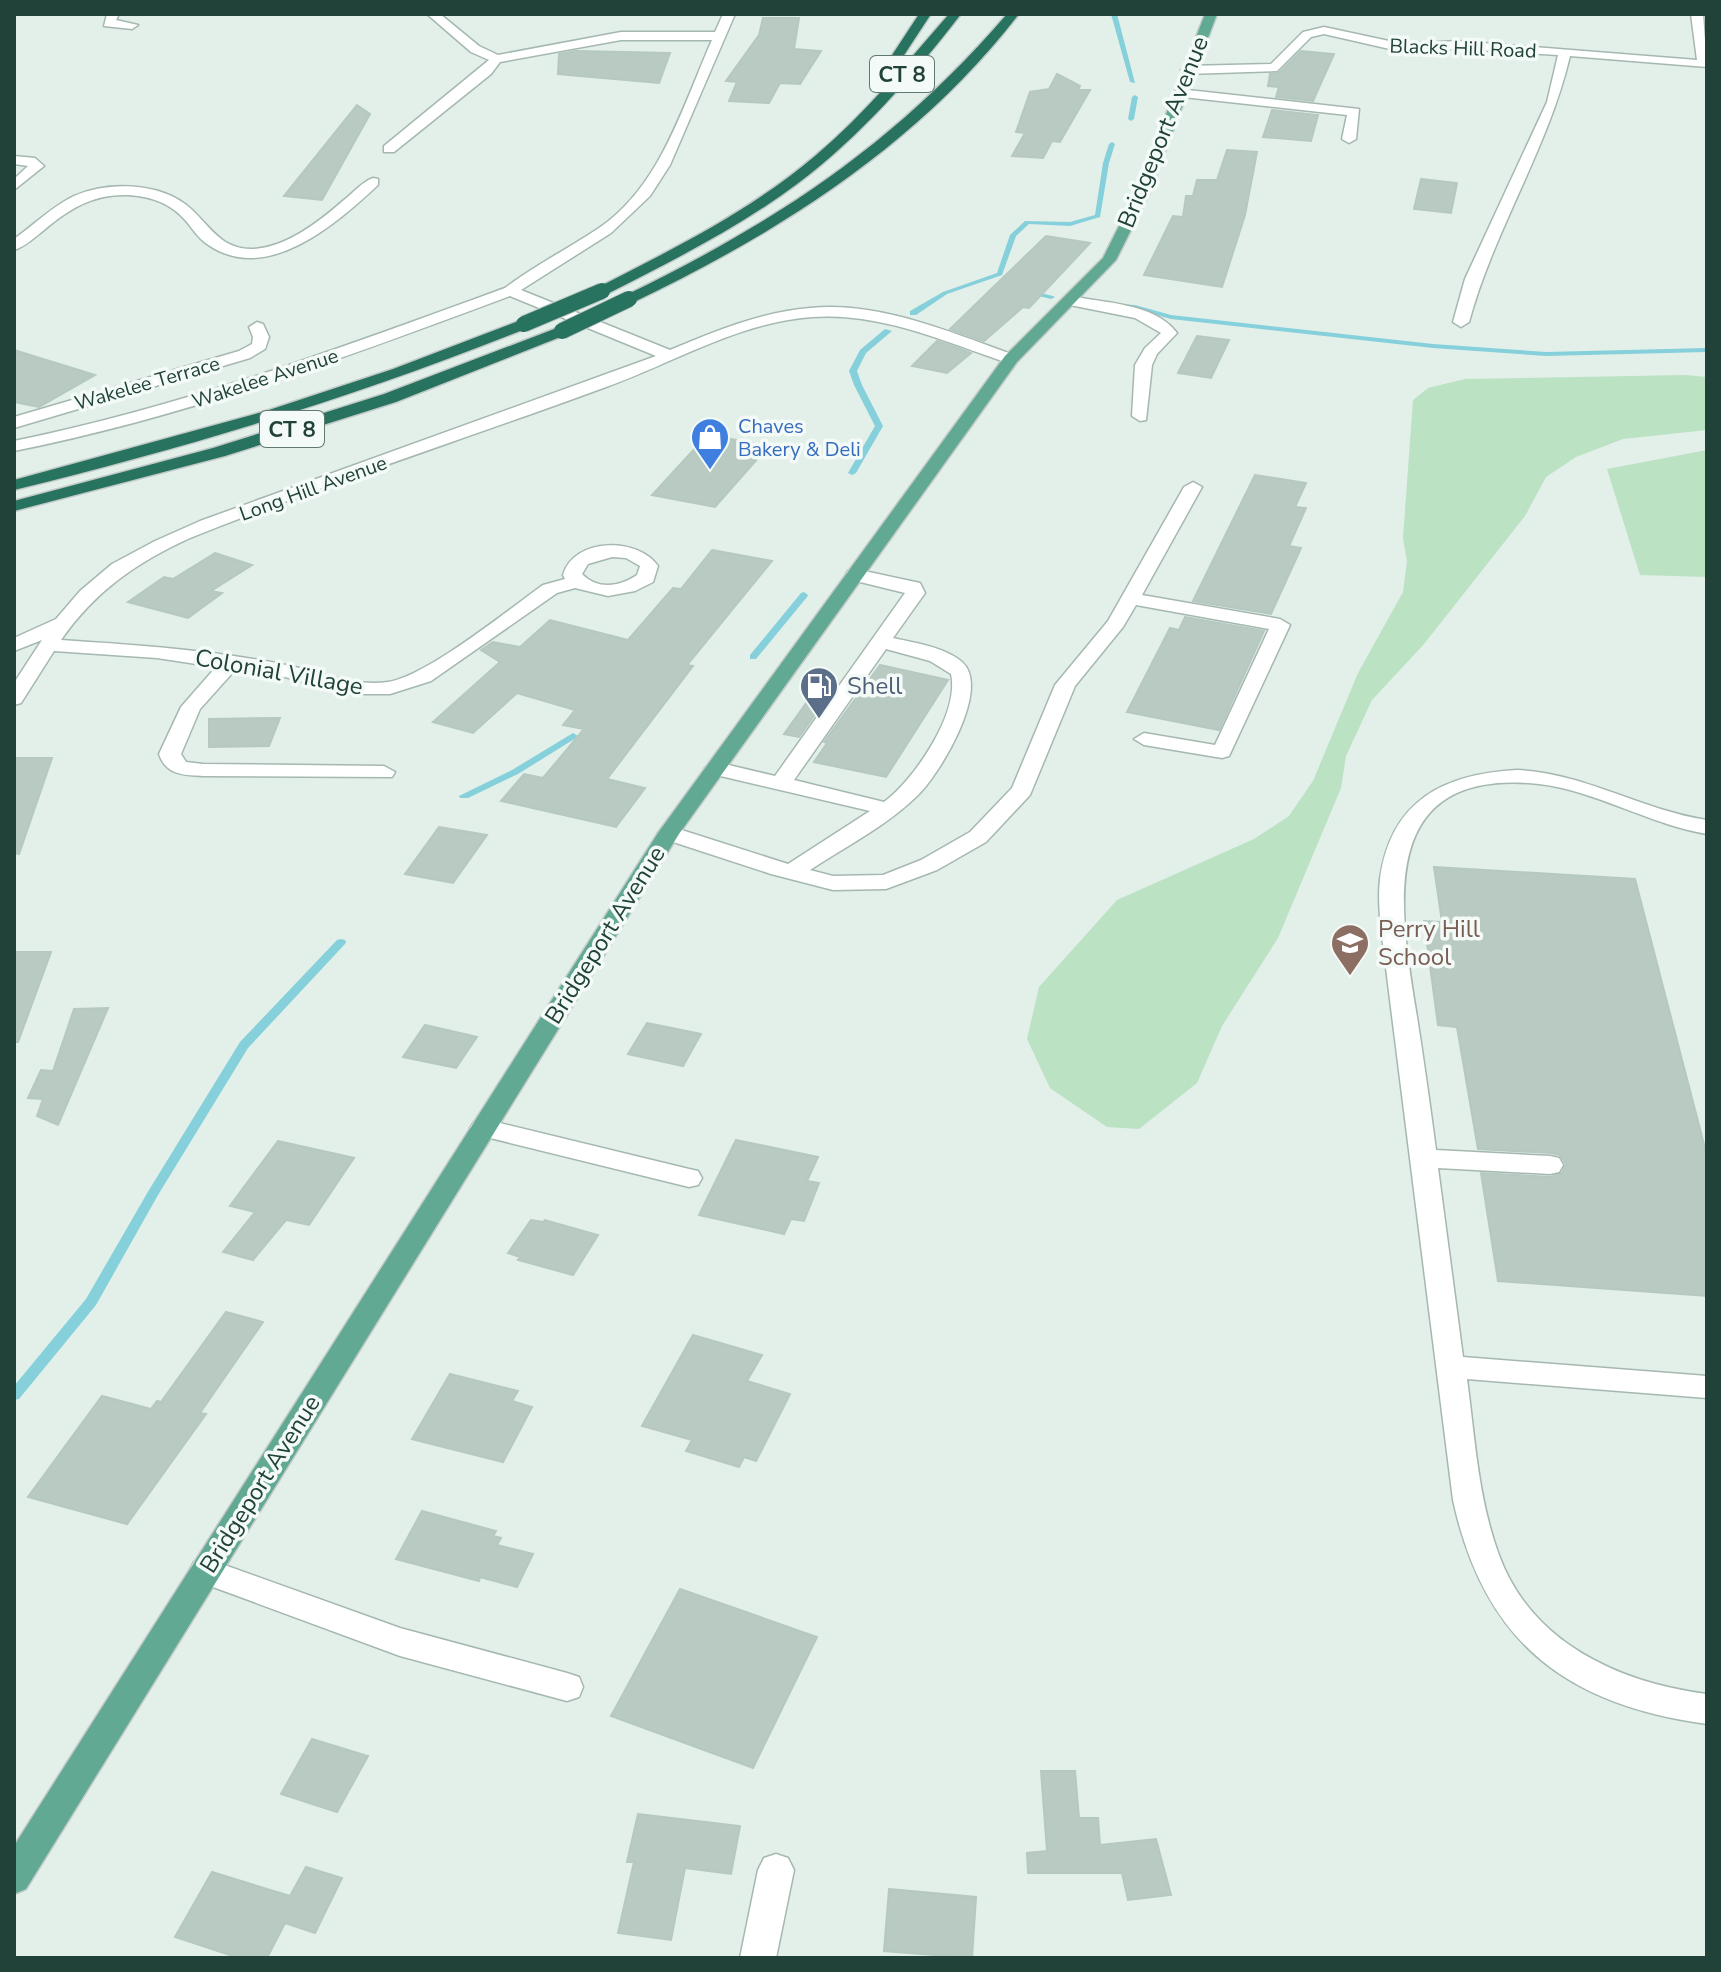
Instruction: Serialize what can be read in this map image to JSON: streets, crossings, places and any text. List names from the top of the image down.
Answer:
{
  "streets": {
    "highway": ["CT 8"],
    "main road": ["Bridgeport Avenue"],
    "street": [
      "Blacks Hill Road",
      "Wakelee Avenue",
      "Wakelee Terrace",
      "Long Hill Avenue",
      "Colonial Village"
    ]
  },
  "crossings": [
    ["Blacks Hill Road", "Bridgeport Avenue"],
    ["Bridgeport Avenue", "Long Hill Avenue"],
    ["Long Hill Avenue", "Colonial Village"]
  ],
  "places": {
    "shop": ["Chaves Bakery & Deli"],
    "fuel station": ["Shell"],
    "school or university": ["Perry Hill School"]
  }
}
